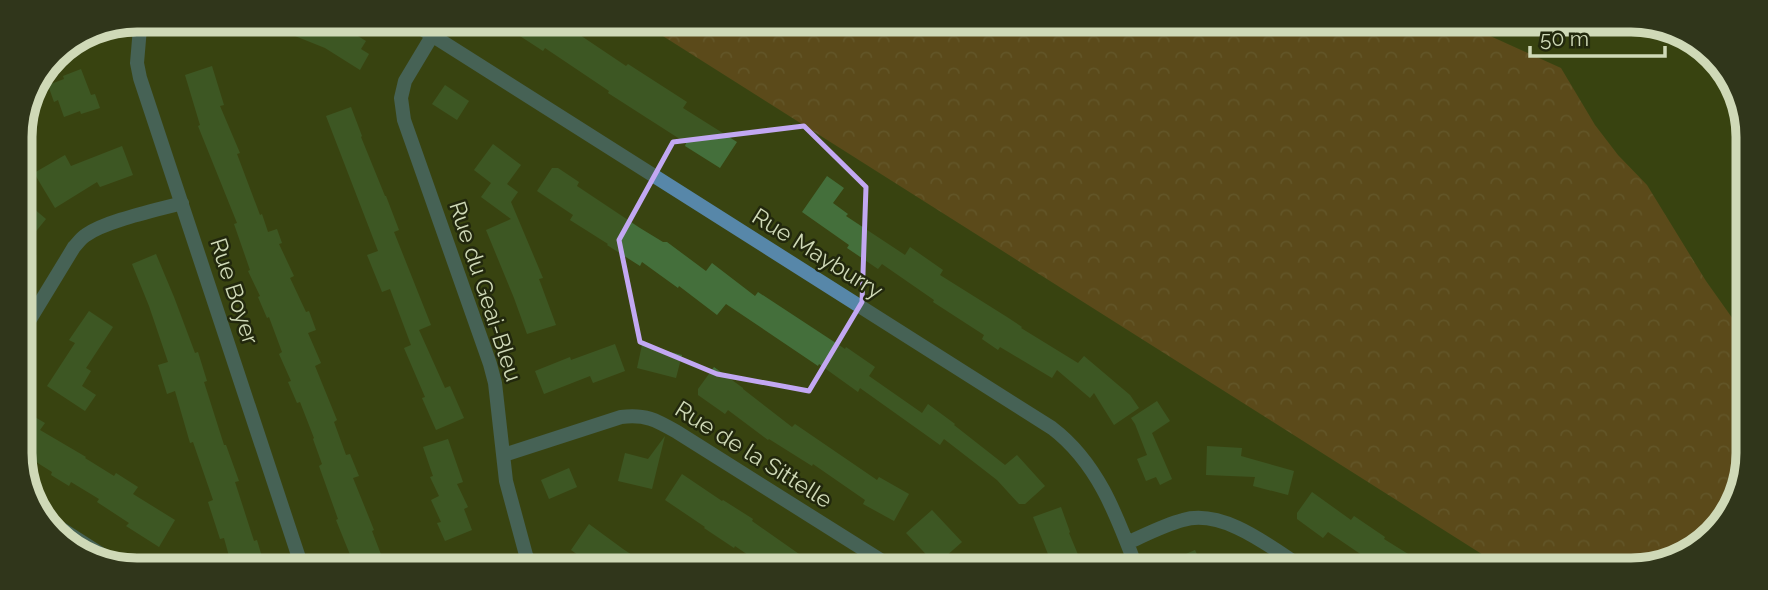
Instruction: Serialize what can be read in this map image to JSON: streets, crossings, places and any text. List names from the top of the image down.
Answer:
{
  "streets": {
    "street": [
      "Rue Mayburry",
      "Rue Boyer",
      "Rue du Geai-Bleu",
      "Rue de la Sittelle"
    ]
  },
  "crossings": [
    ["Rue Mayburry", "Rue du Geai-Bleu"],
    ["Rue du Geai-Bleu", "Rue de la Sittelle"]
  ],
  "scale_bar": "50 m"
}
